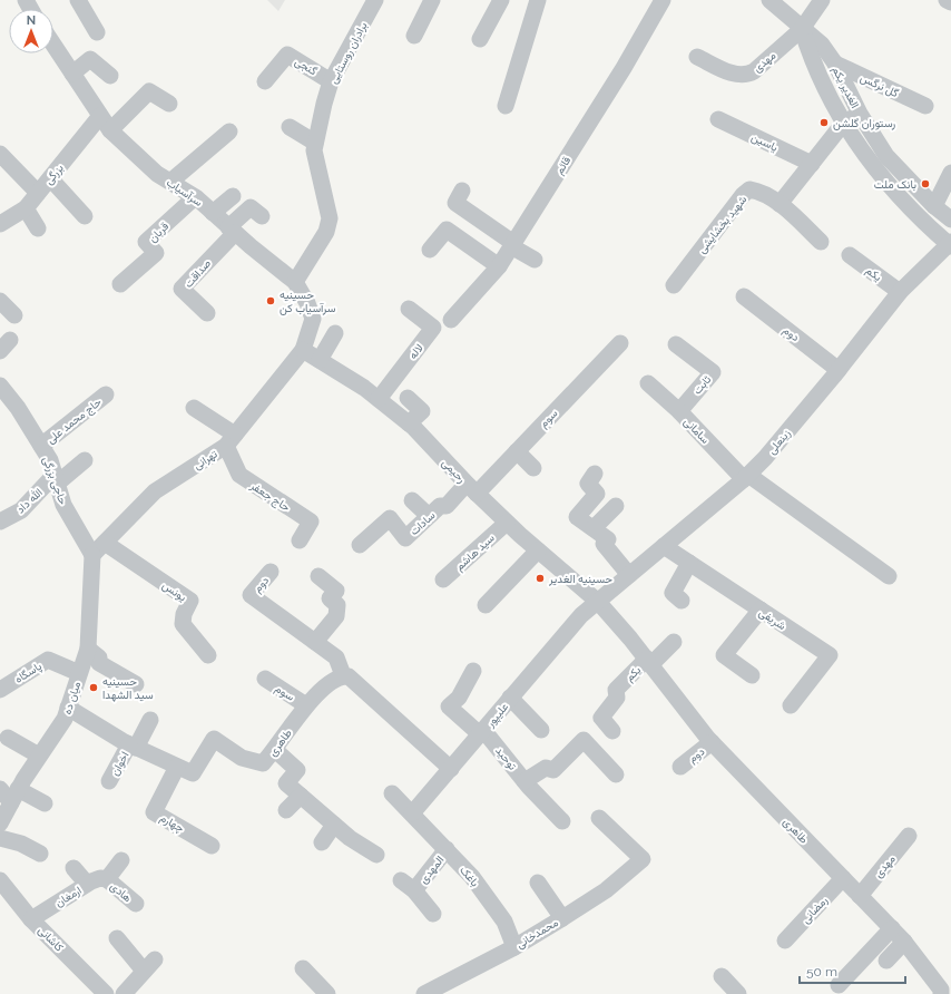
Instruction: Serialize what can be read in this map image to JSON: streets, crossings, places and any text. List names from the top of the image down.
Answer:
{
  "streets": {
    "street": [
      "برادران روستایی",
      "مهدی",
      "گنجی",
      "گل نرگس",
      "الغدیر یکم",
      "یاسین",
      "قائم",
      "بزرگی",
      "سرآسیاب",
      "شهید بخشایشی",
      "قربان",
      "صداقت",
      "یکم",
      "دوم",
      "لاله",
      "ثابت",
      "سوم",
      "حاج محمد علی",
      "سامانی",
      "زینعلی",
      "تهرانی",
      "رحیمی",
      "حاجی بزرگی",
      "حاج جعفر",
      "الله داد",
      "سادات",
      "سید هاشم",
      "یونس",
      "شریفی",
      "پاسگاه",
      "میان ده",
      "علیپور",
      "طاهری",
      "توحید",
      "اخوان",
      "چهارم",
      "المهدی",
      "باغک",
      "هادی",
      "ارمغان",
      "رمضانی",
      "محمدخانی",
      "کاشانی"
    ]
  },
  "crossings": [
    ["برادران روستایی", "گنجی"],
    ["برادران روستایی", "سرآسیاب"],
    ["مهدی", "الغدیر یکم"],
    ["مهدی", "طاهری"],
    ["گل نرگس", "الغدیر یکم"],
    ["بزرگی", "سرآسیاب"],
    ["سرآسیاب", "قربان"],
    ["سرآسیاب", "صداقت"],
    ["سرآسیاب", "تهرانی"],
    ["سرآسیاب", "رحیمی"],
    ["یکم", "زینعلی"],
    ["یکم", "طاهری"],
    ["دوم", "زینعلی"],
    ["دوم", "طاهری"],
    ["لاله", "رحیمی"],
    ["ثابت", "سامانی"],
    ["سوم", "رحیمی"],
    ["سوم", "سادات"],
    ["سوم", "طاهری"],
    ["حاج محمد علی", "حاجی بزرگی"],
    ["سامانی", "زینعلی"],
    ["زینعلی", "رحیمی"],
    ["زینعلی", "شریفی"],
    ["زینعلی", "علیپور"],
    ["زینعلی", "طاهری"],
    ["تهرانی", "رحیمی"],
    ["تهرانی", "حاجی بزرگی"],
    ["تهرانی", "حاج جعفر"],
    ["تهرانی", "یونس"],
    ["تهرانی", "میان ده"],
    ["رحیمی", "سادات"],
    ["رحیمی", "سید هاشم"],
    ["رحیمی", "طاهری"],
    ["حاجی بزرگی", "الله داد"],
    ["حاجی بزرگی", "میان ده"],
    ["پاسگاه", "میان ده"],
    ["میان ده", "طاهری"],
    ["علیپور", "توحید"],
    ["علیپور", "باغک"],
    ["طاهری", "اخوان"],
    ["طاهری", "چهارم"],
    ["طاهری", "رمضانی"],
    ["المهدی", "باغک"],
    ["باغک", "محمدخانی"],
    ["هادی", "ارمغان"],
    ["ارمغان", "کاشانی"]
  ],
  "places": [
    "رستوران گلشن",
    "بانک ملت",
    "حسینیه سرآسیاب کن",
    "حسینیه الغدیر",
    "حسینیه سید الشهدا"
  ],
  "scale_bar": "50 m",
  "north": "top"
}
